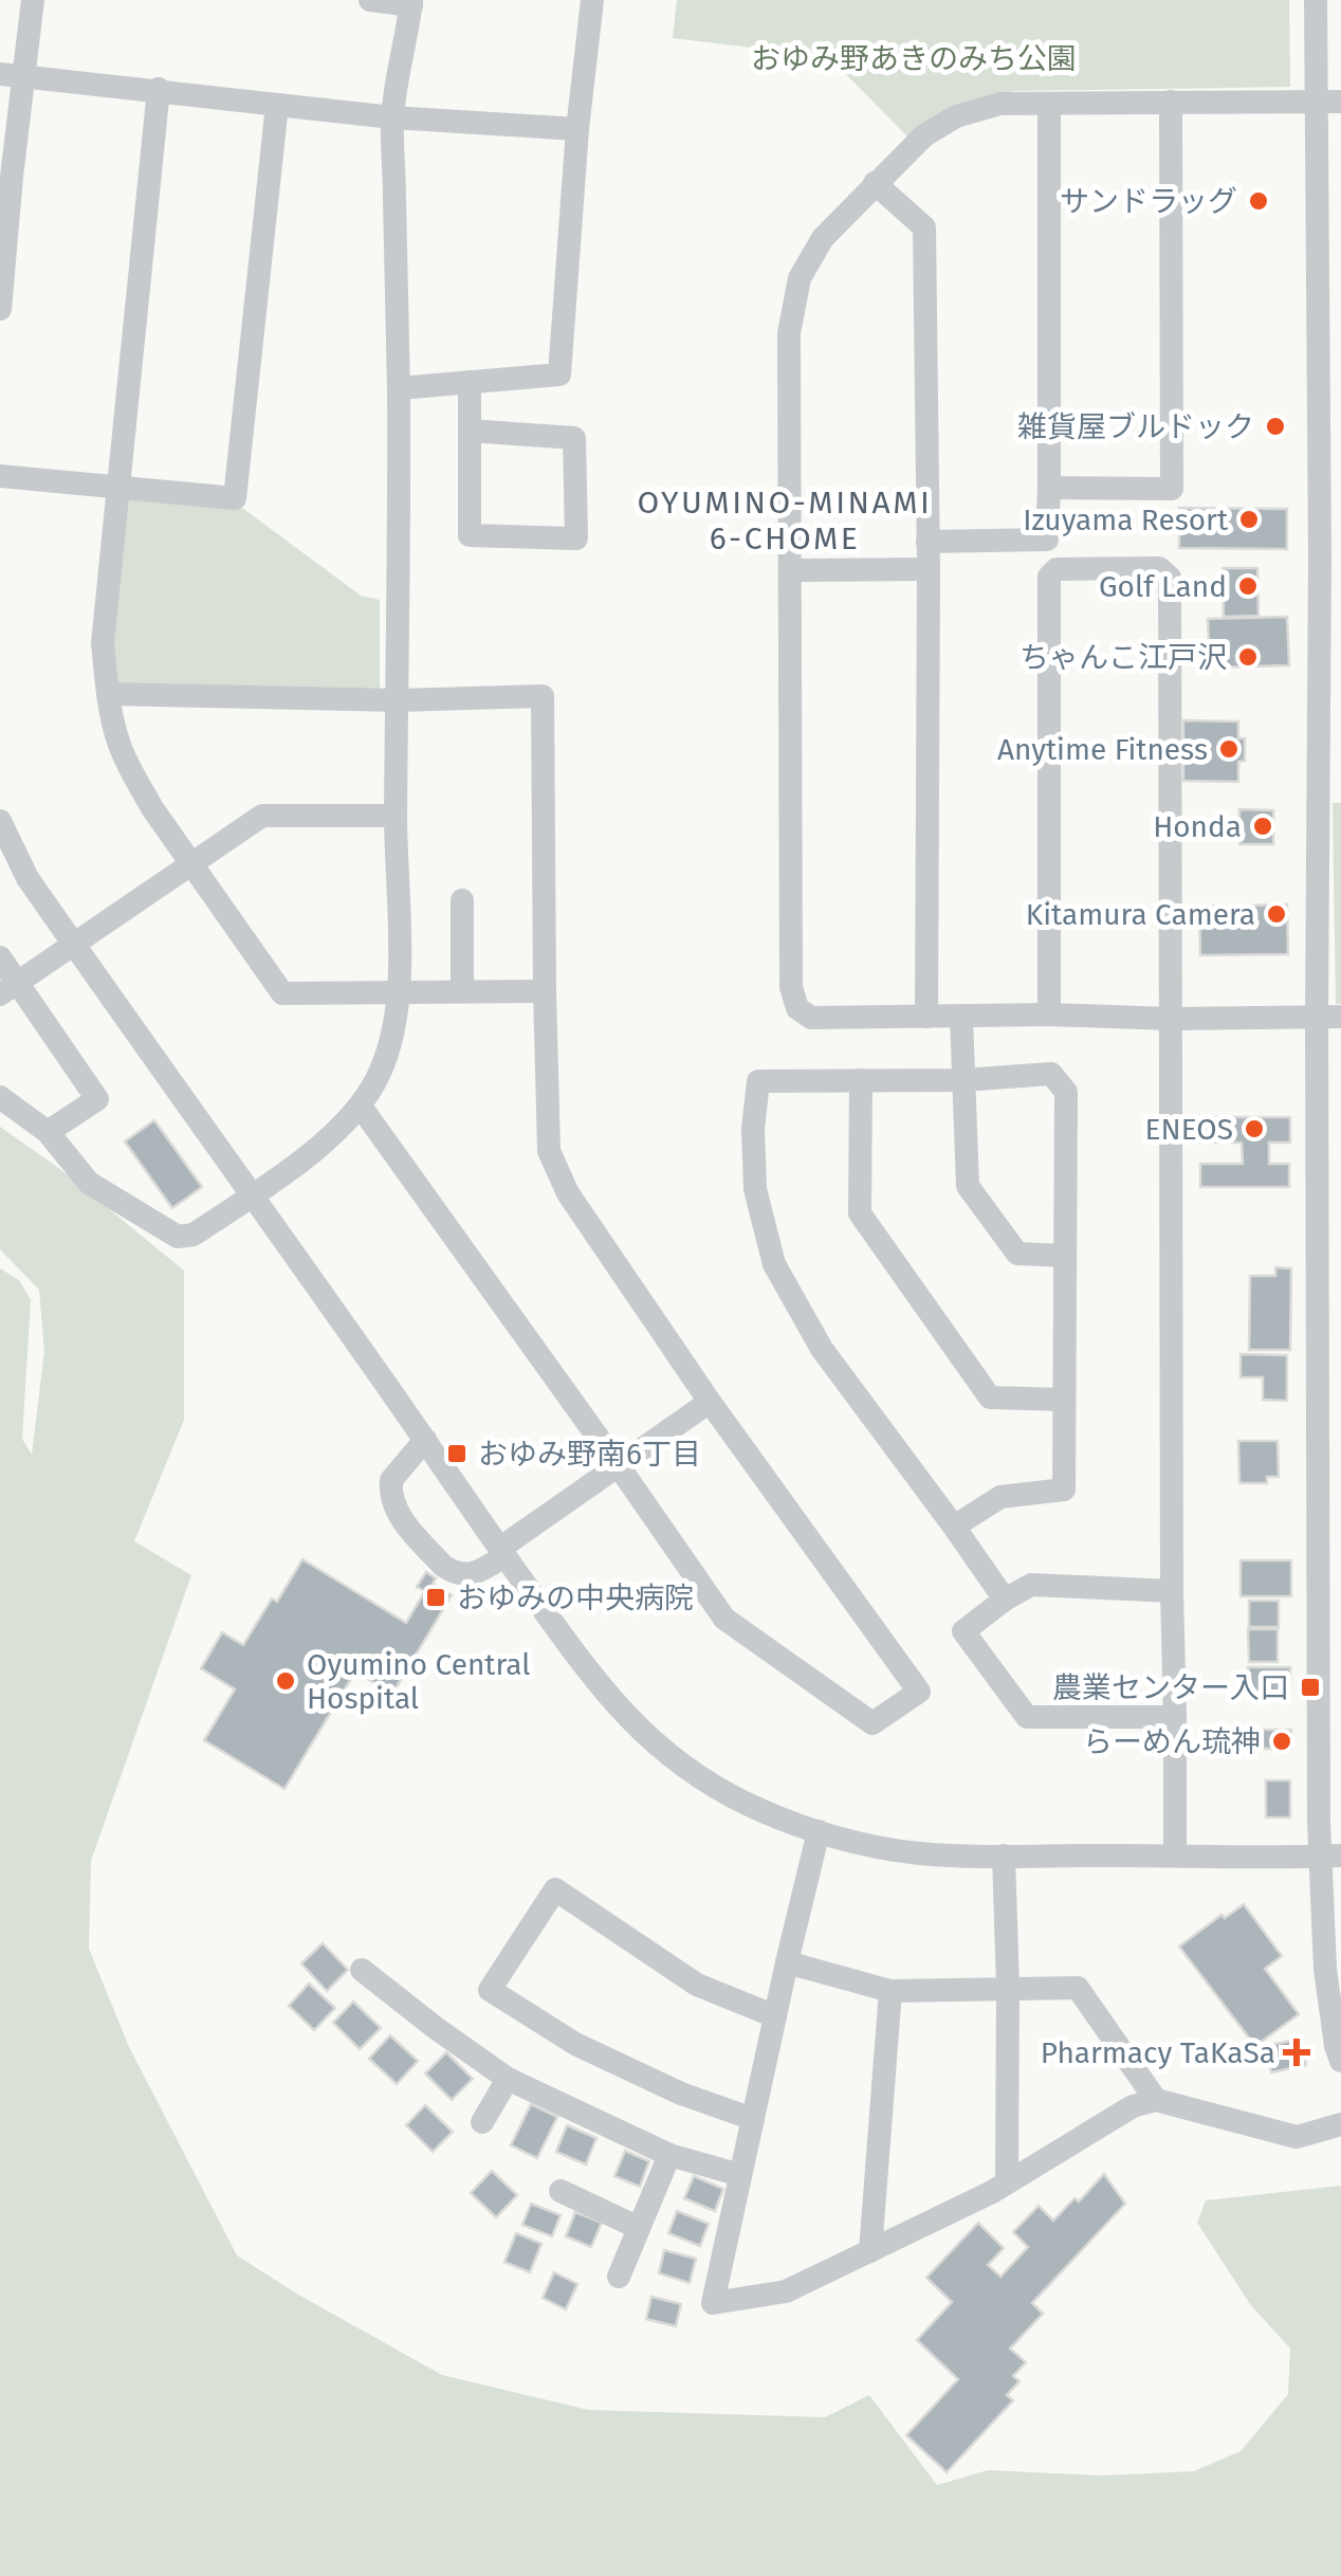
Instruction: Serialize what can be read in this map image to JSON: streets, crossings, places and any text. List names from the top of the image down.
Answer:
{
  "districts": ["OYUMINO-MINAMI 6-CHOME"],
  "parks": ["おゆみ野あきのみち公園"],
  "places": {
    "other": [
      "サンドラッグ",
      "雑貨屋ブルドック",
      "Izuyama Resort",
      "Golf Land",
      "ちゃんこ江戸沢",
      "Anytime Fitness",
      "Honda",
      "Kitamura Camera",
      "ENEOS",
      "Oyumino Central Hospital",
      "らーめん琉神"
    ],
    "transit": ["おゆみ野南6丁目", "おゆみの中央病院", "農業センター入口"],
    "health": ["Pharmacy TaKaSa"]
  }
}
